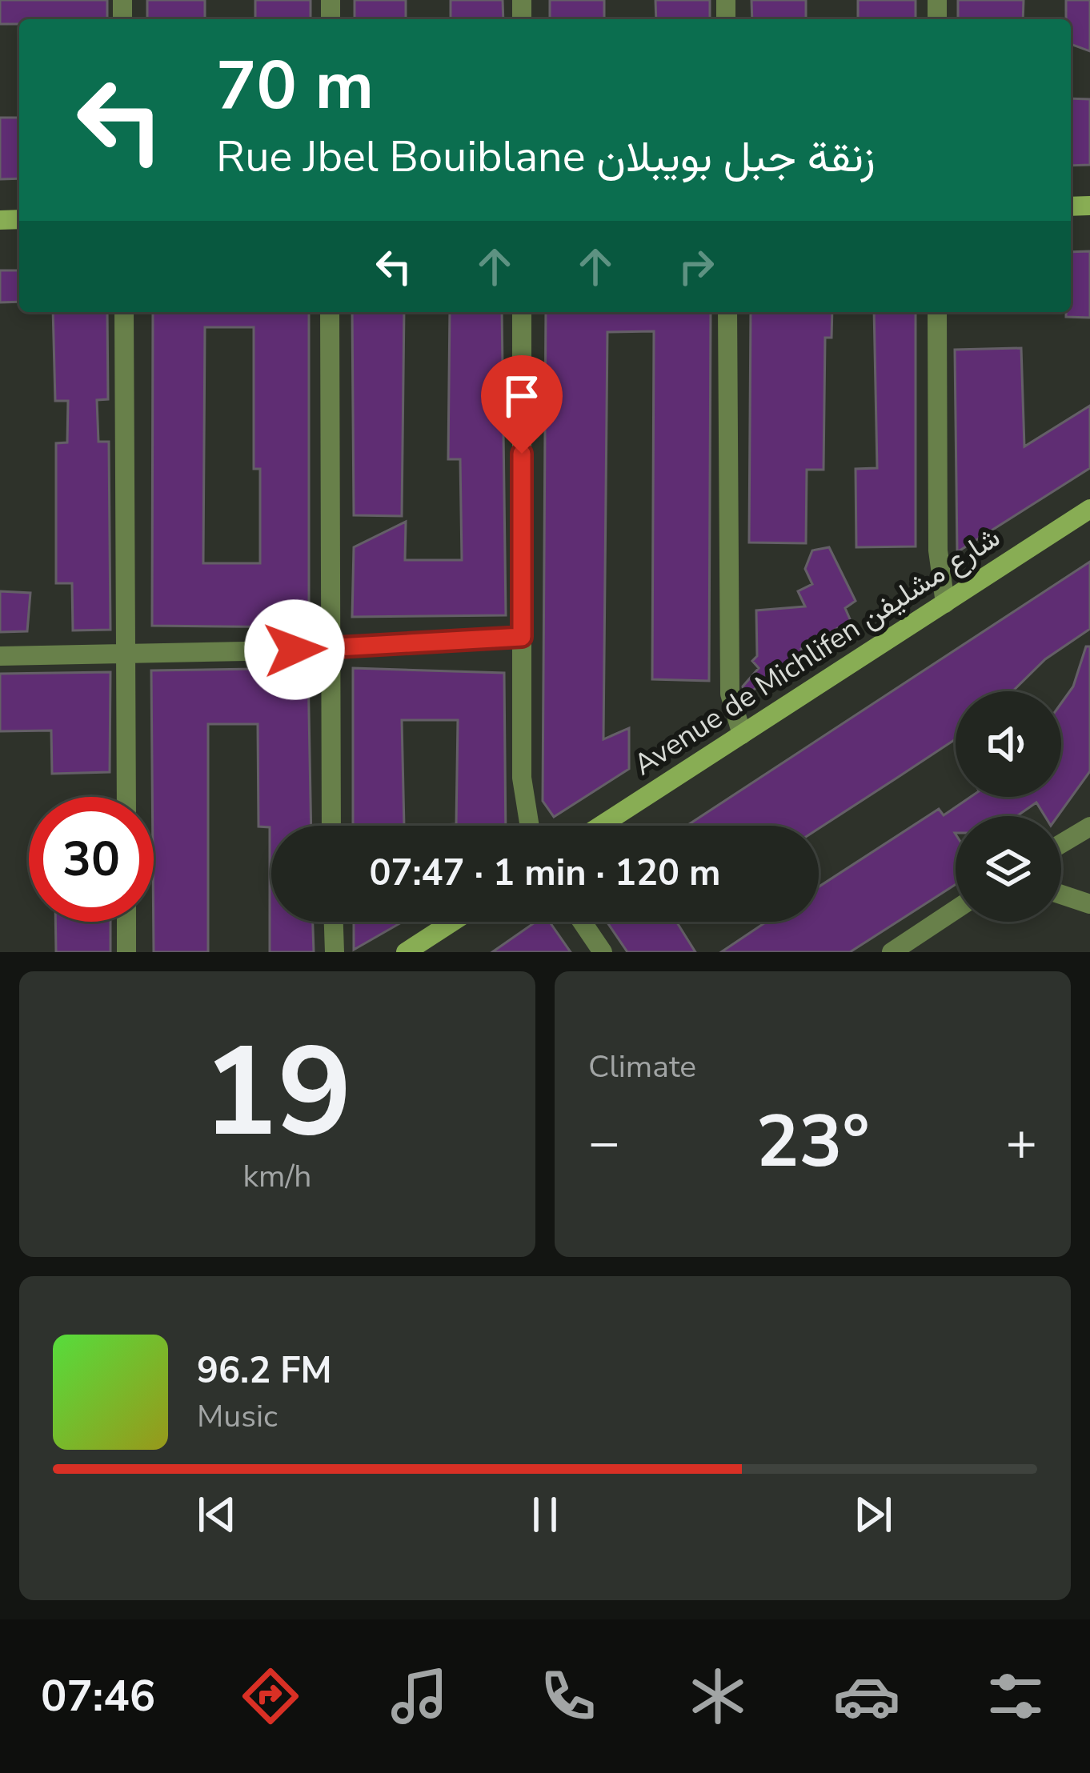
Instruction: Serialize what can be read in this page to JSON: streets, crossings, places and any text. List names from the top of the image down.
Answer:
{
  "streets": {
    "main road": ["Avenue de Michlifen شارع مشليفن"]
  },
  "page": {
    "turn": ["70 m", "Rue Jbel Bouiblane زنقة جبل بويبلان"],
    "limit": "30",
    "trip": "07:47 · 1 min · 120 m",
    "tile": [
      ["19", "km/h"],
      "Climate"
    ],
    "heat": ["−", "23°", "+"],
    "song": ["96.2 FM", "Music"],
    "tabs": "07:46"
  }
}
